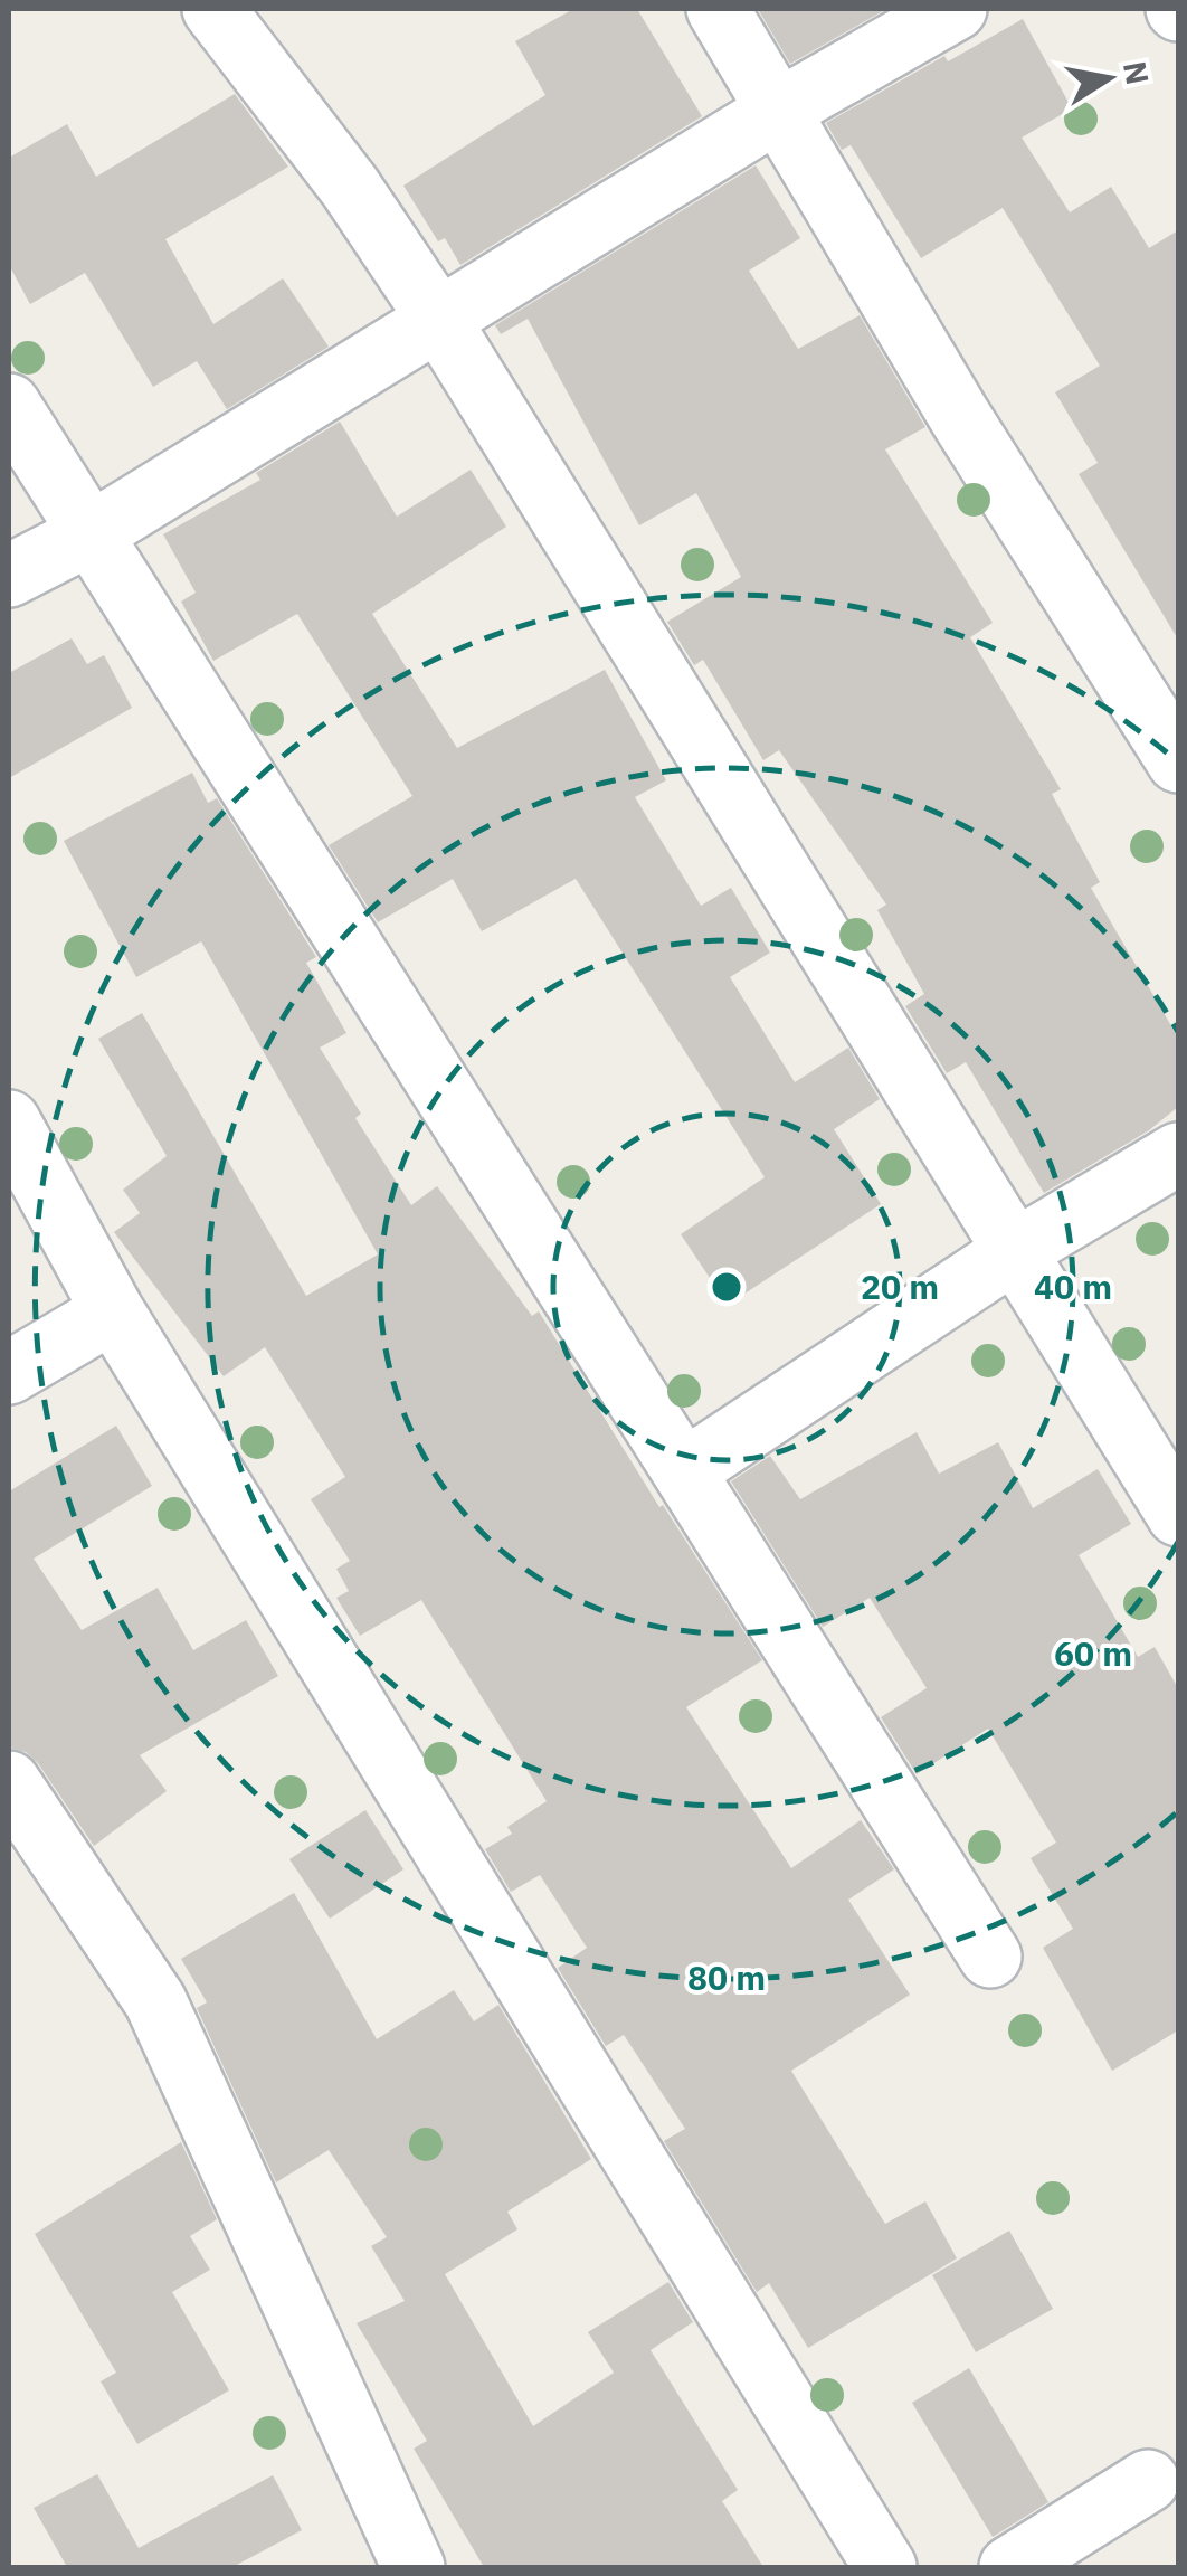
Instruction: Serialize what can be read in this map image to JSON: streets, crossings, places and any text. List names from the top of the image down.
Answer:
{
  "north": "right",
  "rings": [
    "20 m",
    "40 m",
    "60 m",
    "80 m"
  ]
}
